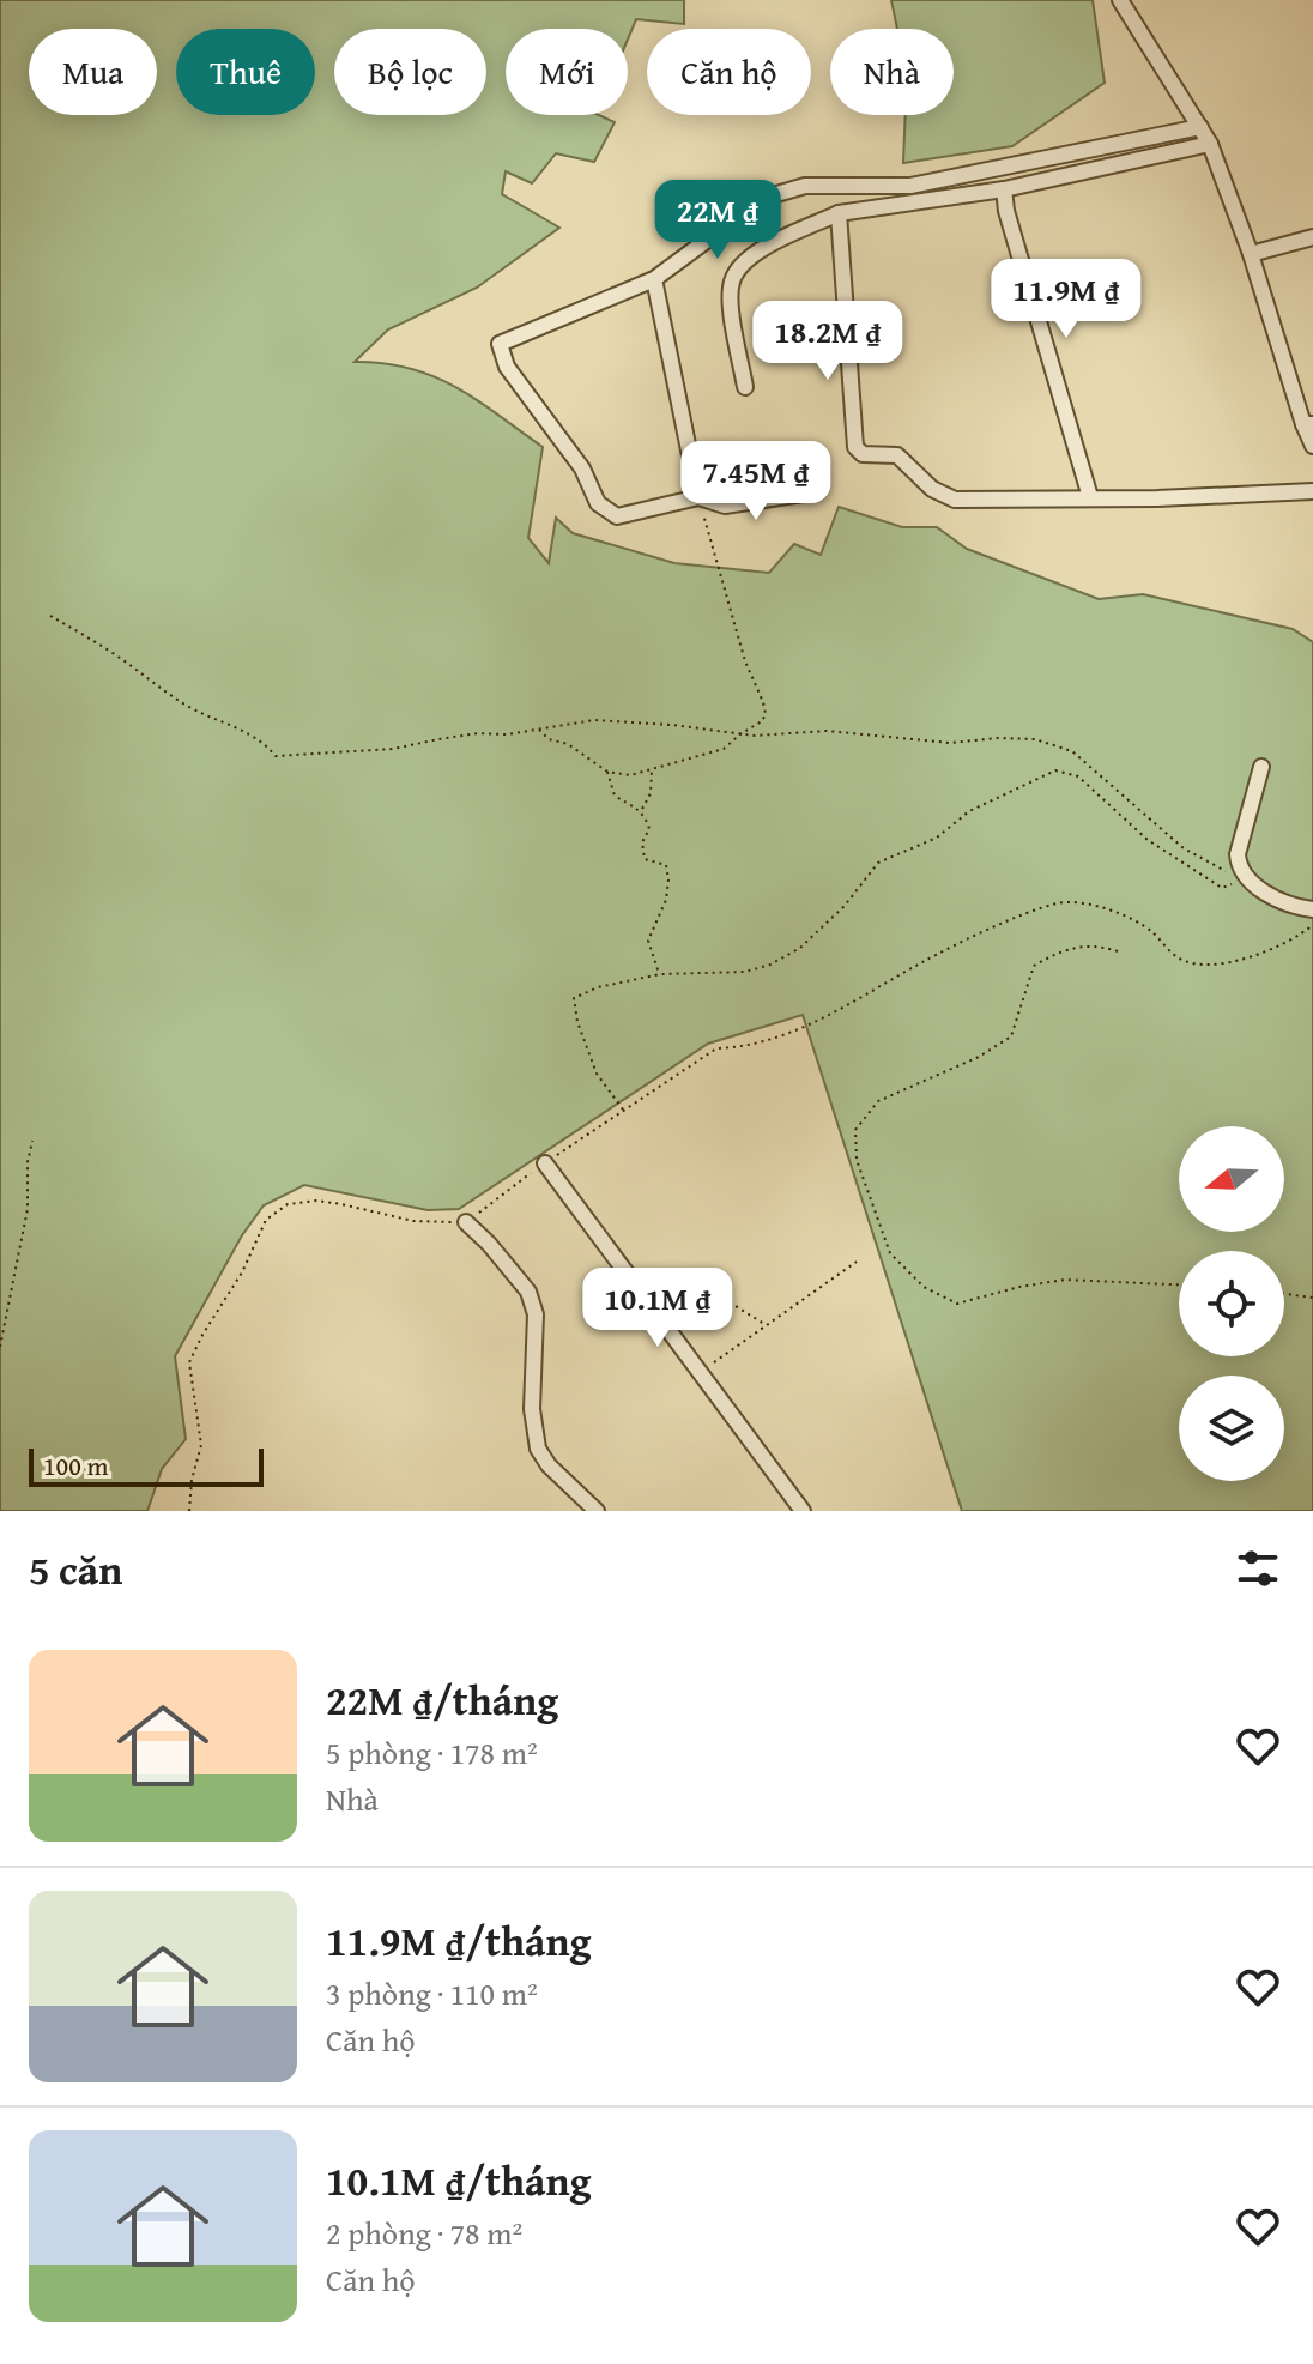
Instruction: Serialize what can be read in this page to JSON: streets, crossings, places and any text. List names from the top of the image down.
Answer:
{
  "scale_bar": "100 m",
  "north": "left",
  "page": {
    "chip": [
      "Mua",
      "Thuê",
      "Bộ lọc",
      "Mới",
      "Căn hộ",
      "Nhà"
    ],
    "price": [
      "22M ₫",
      "11.9M ₫",
      "18.2M ₫",
      "7.45M ₫",
      "10.1M ₫"
    ],
    "scale": "100 m",
    "heading": "5 căn",
    "list": [
      {
        "name": "22M ₫/tháng",
        "note": "5 phòng · 178 m² · Nhà"
      },
      {
        "name": "11.9M ₫/tháng",
        "note": "3 phòng · 110 m² · Căn hộ"
      },
      {
        "name": "10.1M ₫/tháng",
        "note": "2 phòng · 78 m² · Căn hộ"
      }
    ]
  }
}
